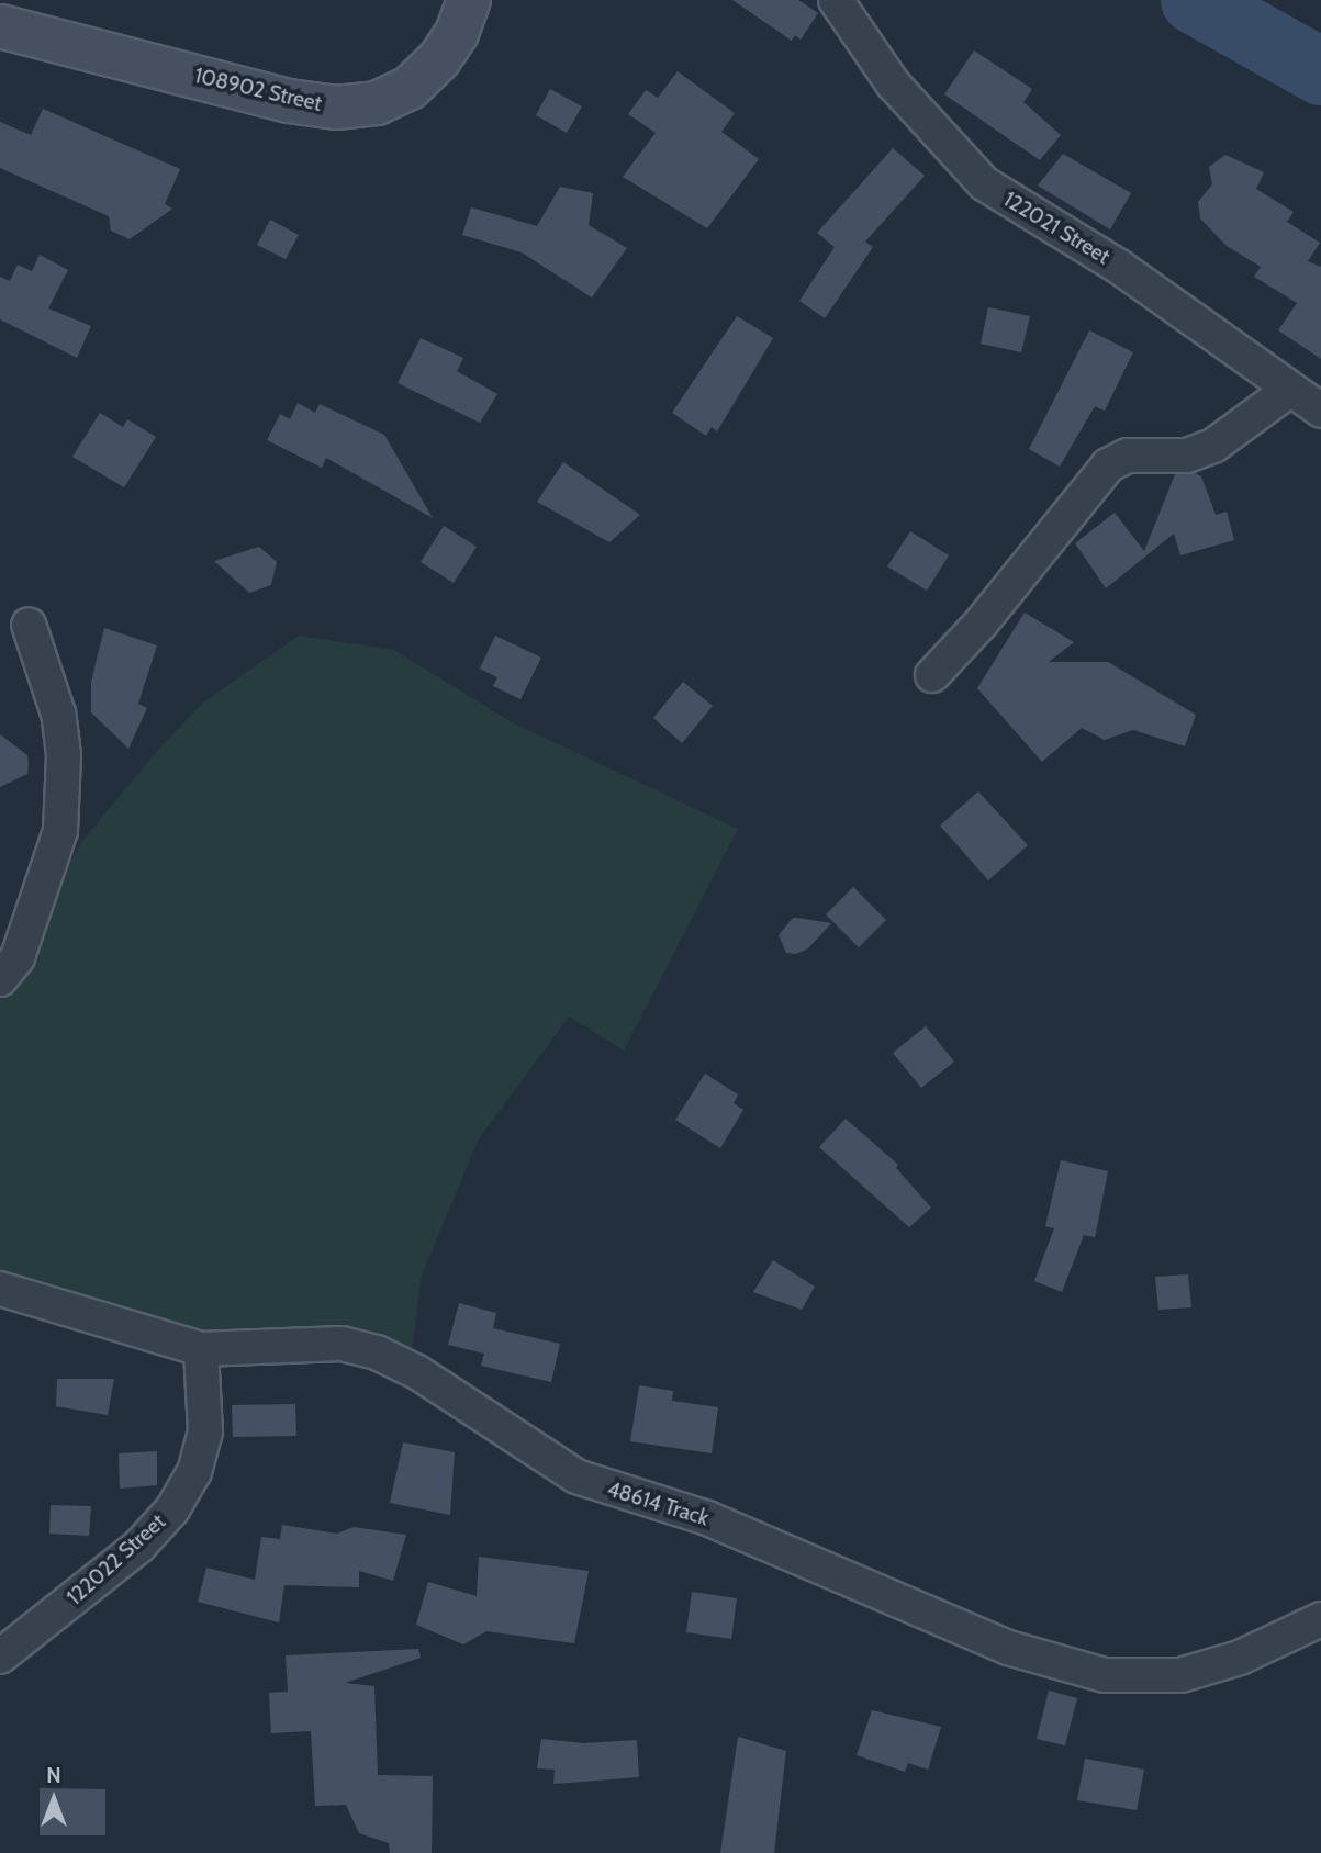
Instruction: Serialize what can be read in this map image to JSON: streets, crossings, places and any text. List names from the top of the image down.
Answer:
{
  "streets": {
    "street": [
      "108902 Street",
      "122021 Street",
      "48614 Track",
      "122022 Street"
    ]
  },
  "crossings": [
    ["48614 Track", "122022 Street"]
  ],
  "north": "top"
}
